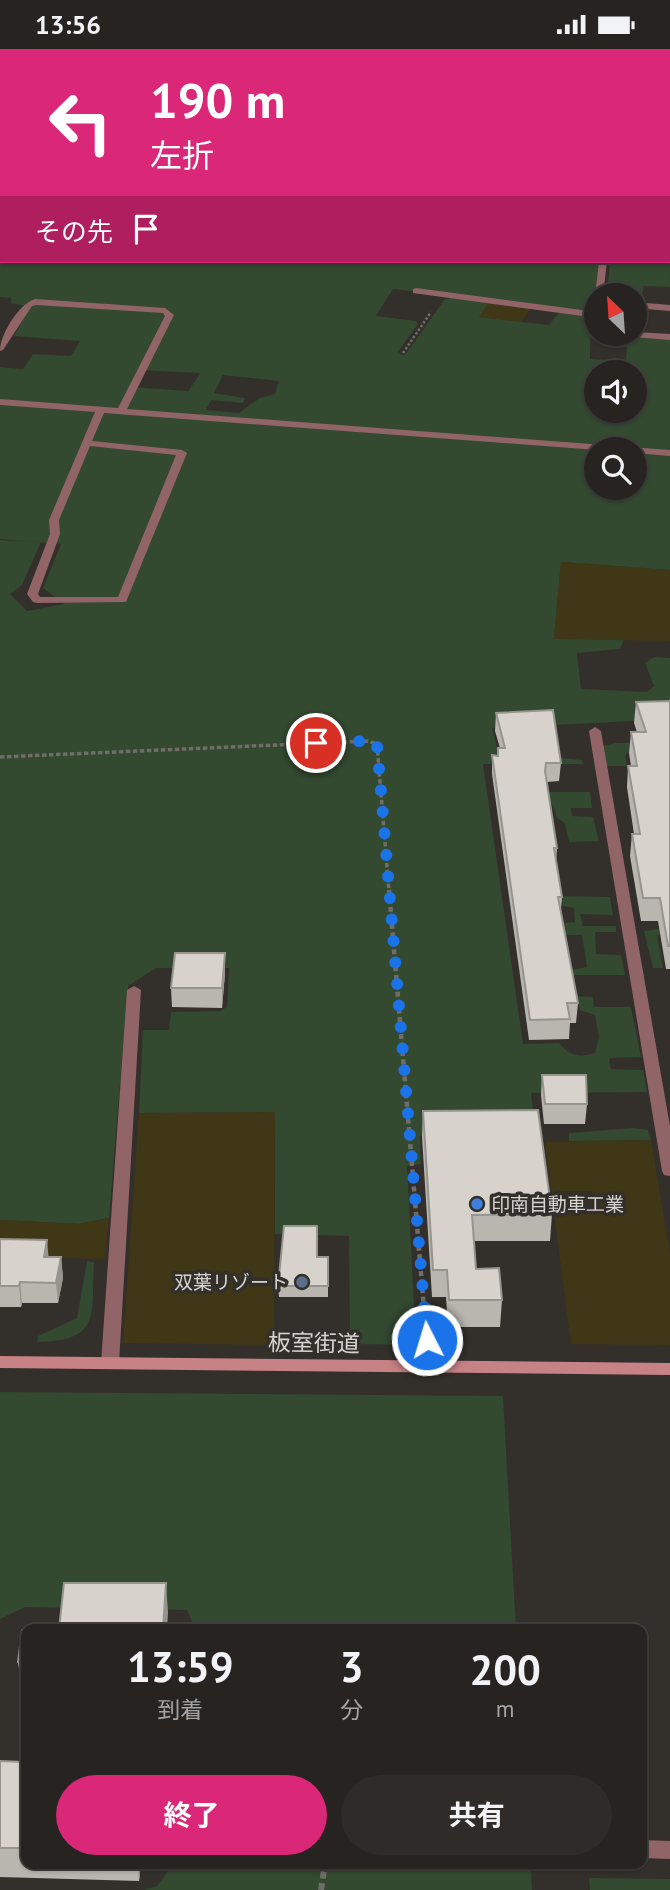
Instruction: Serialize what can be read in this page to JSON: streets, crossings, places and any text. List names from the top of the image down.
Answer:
{
  "streets": {
    "main road": ["板室街道"]
  },
  "places": ["印南自動車工業", "双葉リゾート"],
  "north": "top left",
  "page": {
    "status": "13:56",
    "turn": ["190 m", "左折"],
    "then": "その先",
    "eta": [
      "13:59",
      "到着",
      "3",
      "分",
      "200",
      "m"
    ],
    "buttons": ["終了", "共有"]
  }
}
